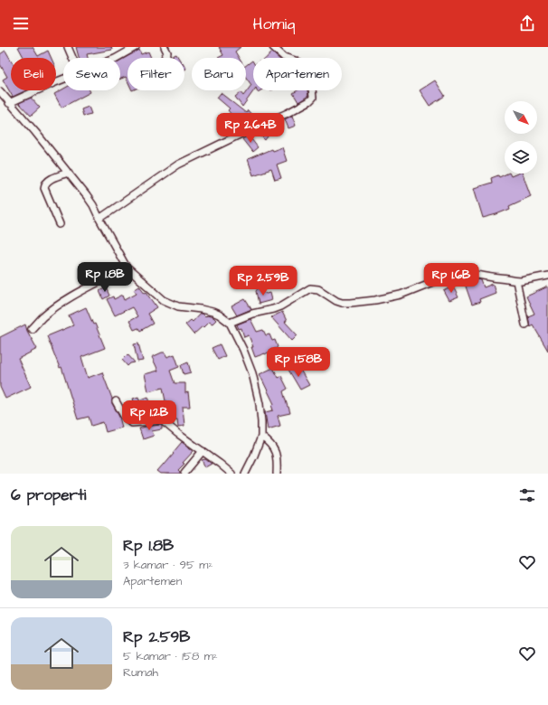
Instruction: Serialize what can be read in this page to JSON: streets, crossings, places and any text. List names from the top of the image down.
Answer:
{
  "north": "bottom right",
  "page": {
    "header": "Homiq",
    "chip": [
      "Beli",
      "Sewa",
      "Filter",
      "Baru",
      "Apartemen"
    ],
    "price": [
      "Rp 2.64B",
      "Rp 1.8B",
      "Rp 1.6B",
      "Rp 2.59B",
      "Rp 1.58B",
      "Rp 1.2B"
    ],
    "heading": "6 properti",
    "list": [
      {
        "name": "Rp 1.8B",
        "note": "3 kamar · 95 m² · Apartemen"
      },
      {
        "name": "Rp 2.59B",
        "note": "5 kamar · 158 m² · Rumah"
      }
    ]
  }
}
